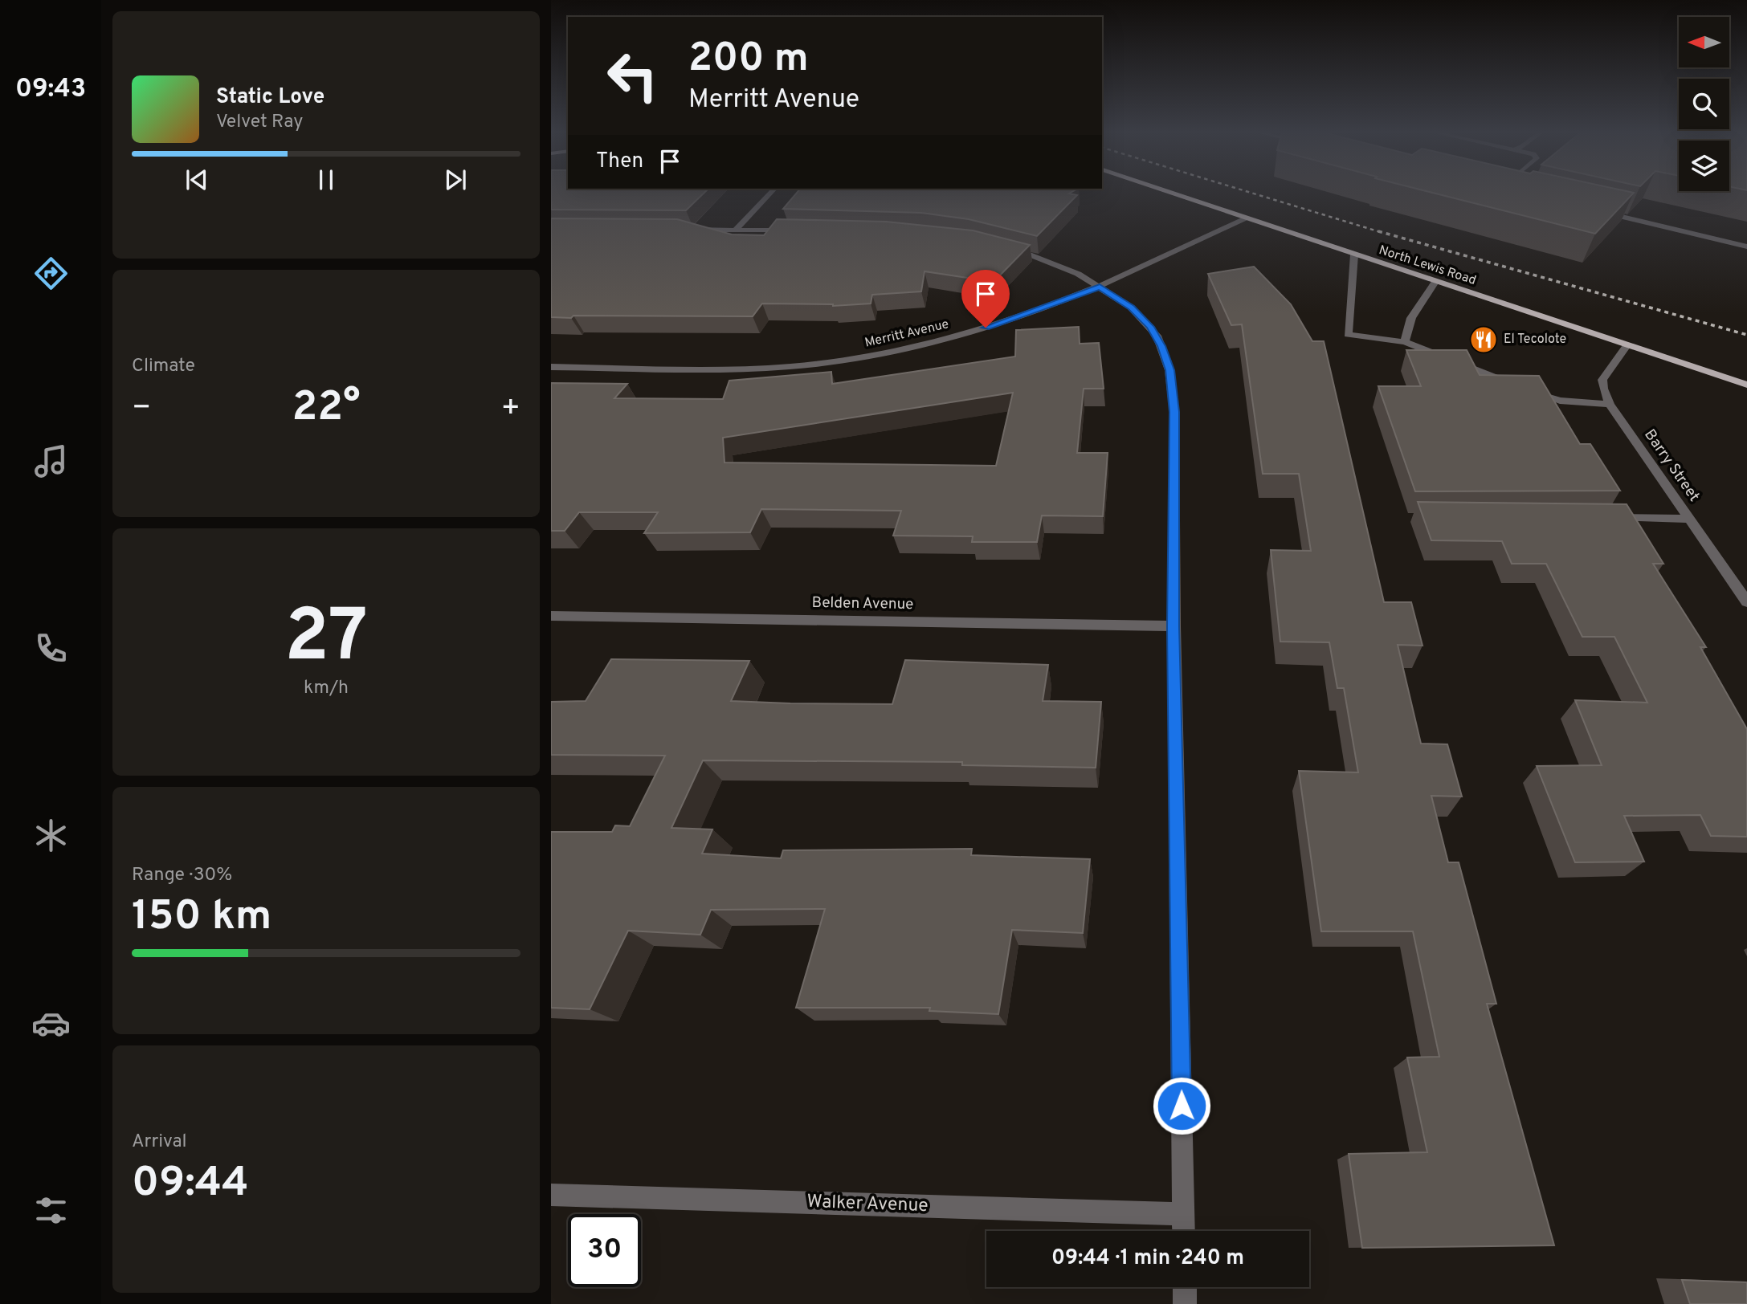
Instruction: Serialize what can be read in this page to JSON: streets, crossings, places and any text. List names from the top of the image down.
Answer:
{
  "streets": {
    "main road": ["North Lewis Road"],
    "street": [
      "Merritt Avenue",
      "Barry Street",
      "Belden Avenue",
      "Walker Avenue"
    ]
  },
  "crossings": [
    ["North Lewis Road", "Merritt Avenue"],
    ["North Lewis Road", "Barry Street"]
  ],
  "places": {
    "restaurant": ["El Tecolote"]
  },
  "north": "left",
  "page": {
    "tabs": "09:43",
    "turn": ["200 m", "Merritt Avenue"],
    "song": ["Static Love", "Velvet Ray"],
    "then": "Then",
    "tile": [
      "Climate",
      ["27", "km/h"],
      ["Range · 30%", "150 km"],
      ["Arrival", "09:44"]
    ],
    "heat": ["−", "22°", "+"],
    "limit": "30",
    "trip": "09:44 · 1 min · 240 m"
  }
}
